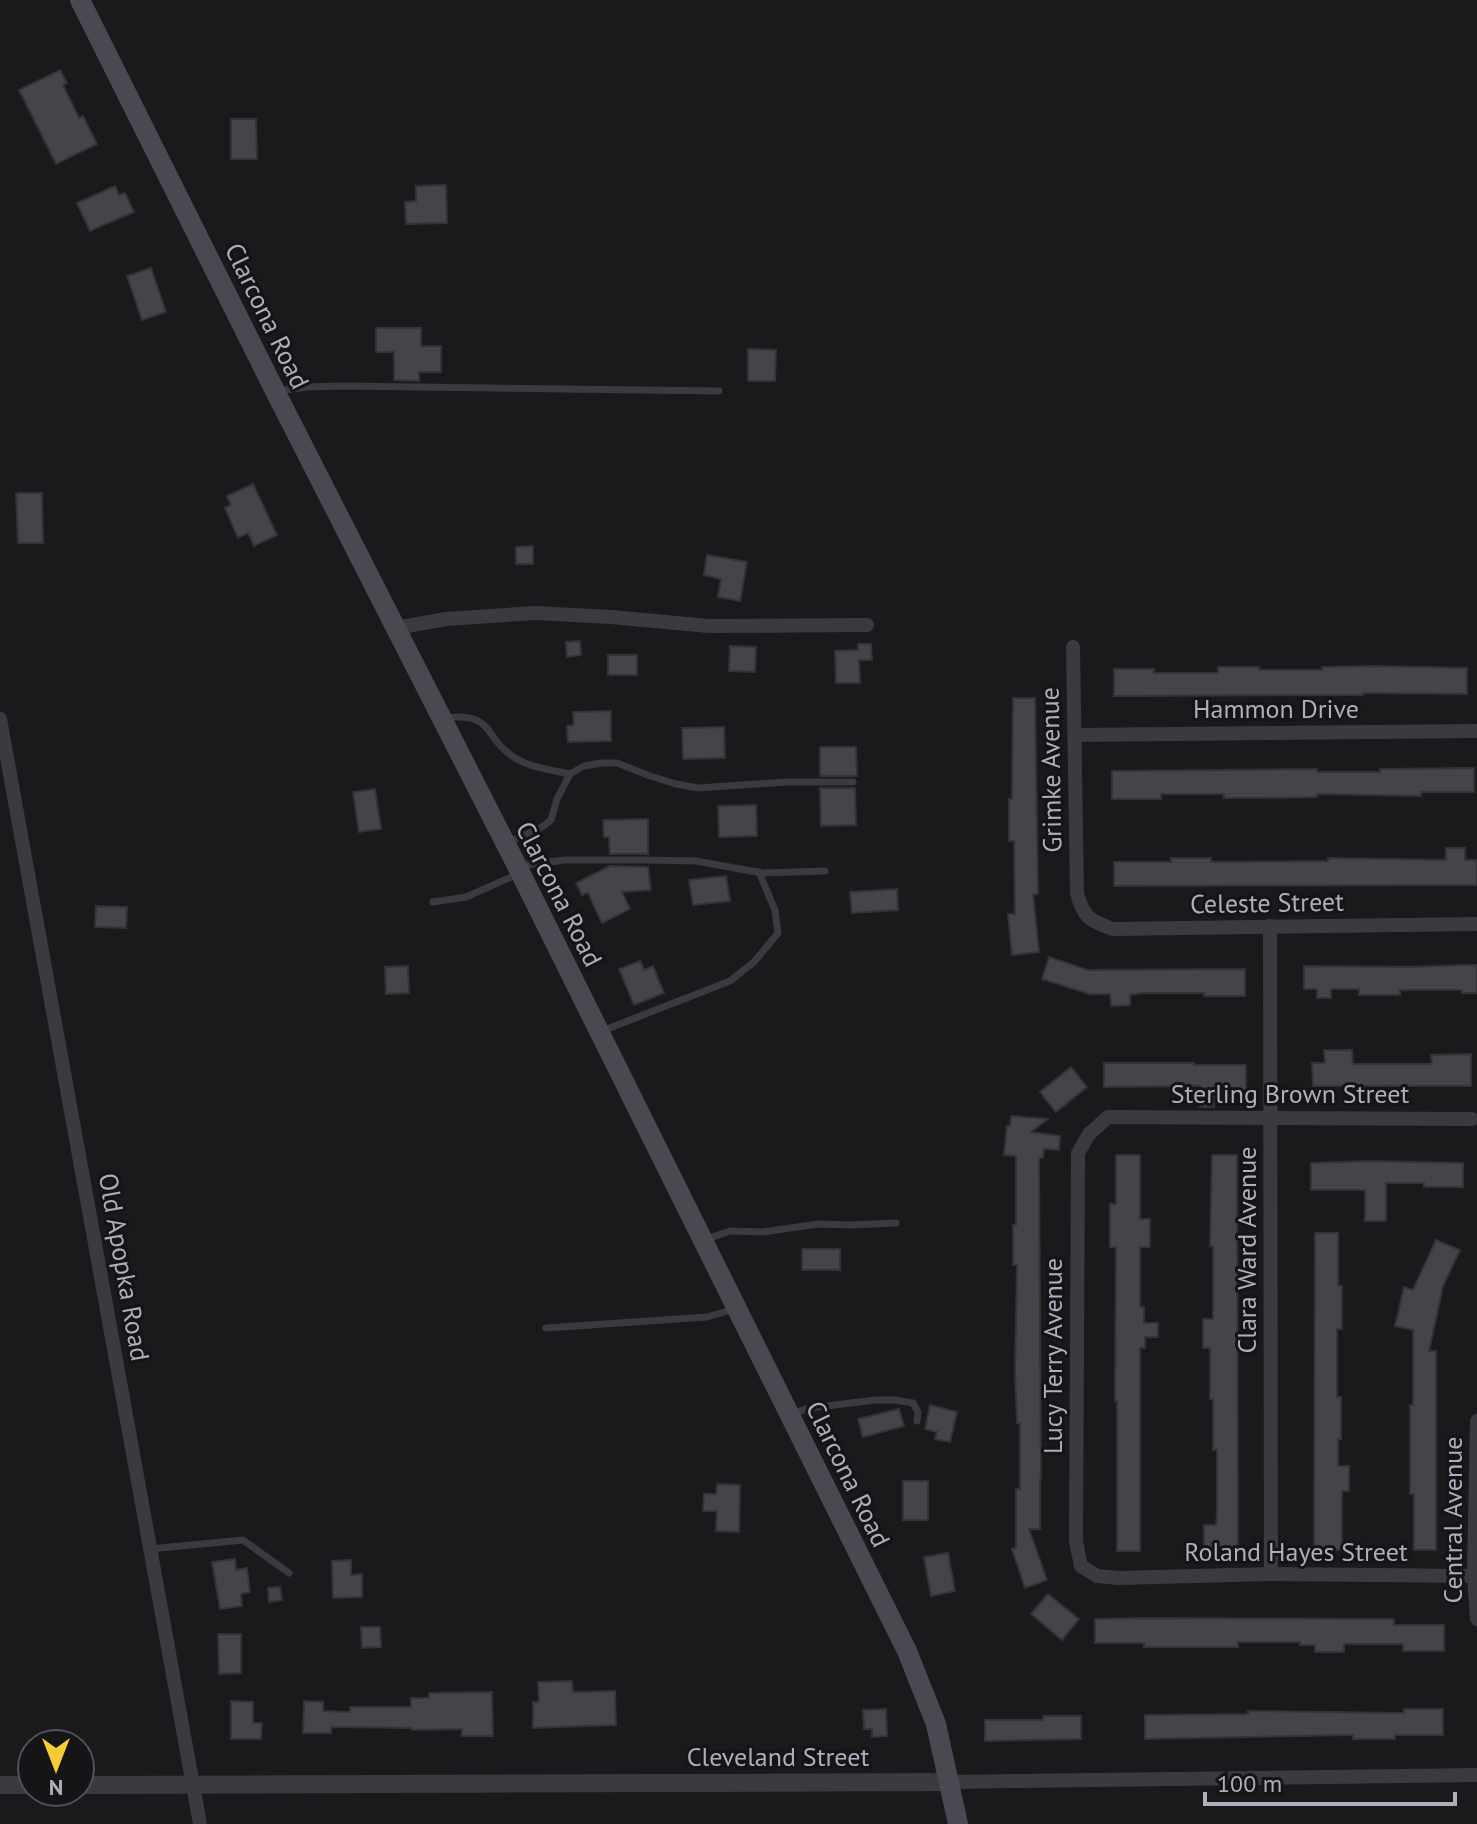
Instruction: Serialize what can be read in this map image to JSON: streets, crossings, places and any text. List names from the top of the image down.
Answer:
{
  "streets": {
    "main road": ["Clarcona Road"],
    "street": [
      "Hammon Drive",
      "Grimke Avenue",
      "Celeste Street",
      "Sterling Brown Street",
      "Clara Ward Avenue",
      "Old Apopka Road",
      "Lucy Terry Avenue",
      "Central Avenue",
      "Roland Hayes Street",
      "Cleveland Street"
    ]
  },
  "crossings": [
    ["Clarcona Road", "Cleveland Street"],
    ["Hammon Drive", "Grimke Avenue"],
    ["Grimke Avenue", "Celeste Street"],
    ["Celeste Street", "Clara Ward Avenue"],
    ["Sterling Brown Street", "Clara Ward Avenue"],
    ["Sterling Brown Street", "Lucy Terry Avenue"],
    ["Clara Ward Avenue", "Roland Hayes Street"],
    ["Old Apopka Road", "Cleveland Street"],
    ["Lucy Terry Avenue", "Roland Hayes Street"],
    ["Central Avenue", "Roland Hayes Street"]
  ],
  "scale_bar": "100 m",
  "north": "bottom"
}
